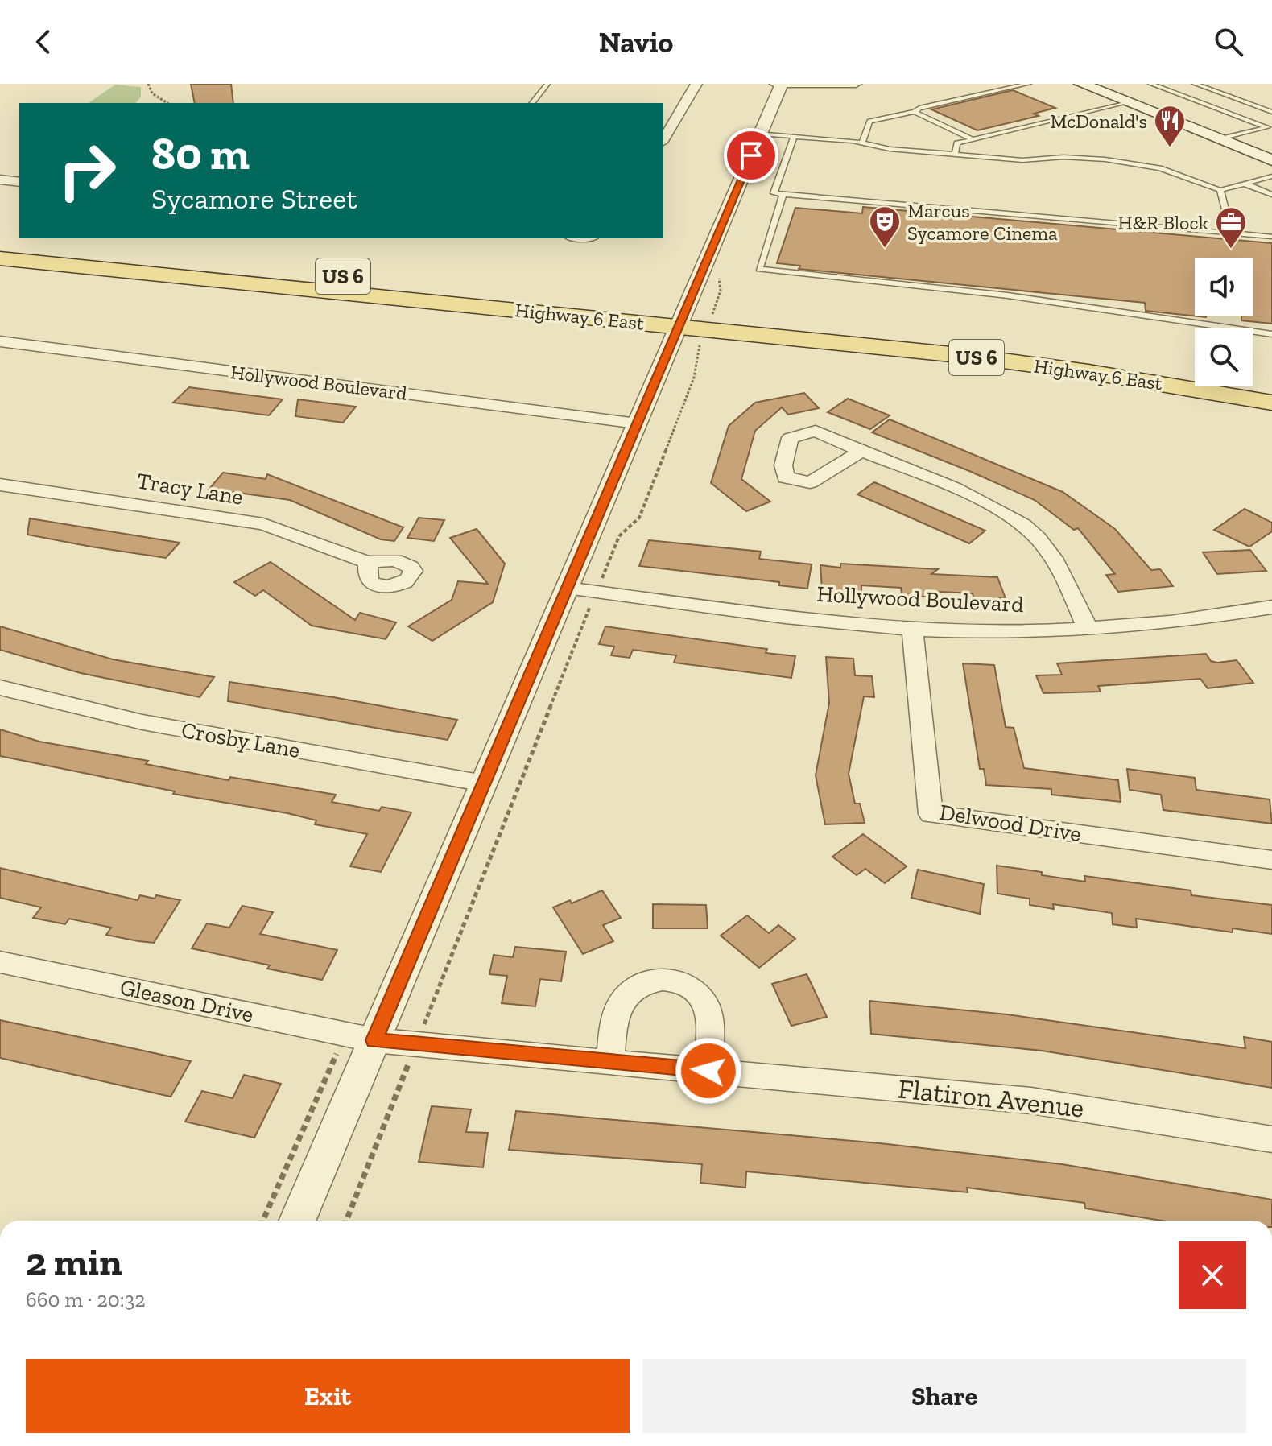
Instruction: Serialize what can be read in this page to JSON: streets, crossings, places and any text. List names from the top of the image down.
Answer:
{
  "streets": {
    "main road": ["US 6", "Highway 6 East"],
    "street": [
      "Hollywood Boulevard",
      "Tracy Lane",
      "Crosby Lane",
      "Delwood Drive",
      "Gleason Drive",
      "Flatiron Avenue"
    ]
  },
  "crossings": [
    ["Hollywood Boulevard", "Delwood Drive"],
    ["Gleason Drive", "Flatiron Avenue"]
  ],
  "places": {
    "restaurant": ["McDonald's"],
    "theatre": ["Marcus Sycamore Cinema"],
    "office": ["H&R Block"]
  },
  "page": {
    "header": "Navio",
    "turn": ["80 m", "Sycamore Street"],
    "heading": ["2 min", "660 m · 20:32"],
    "buttons": ["Exit", "Share"]
  }
}
